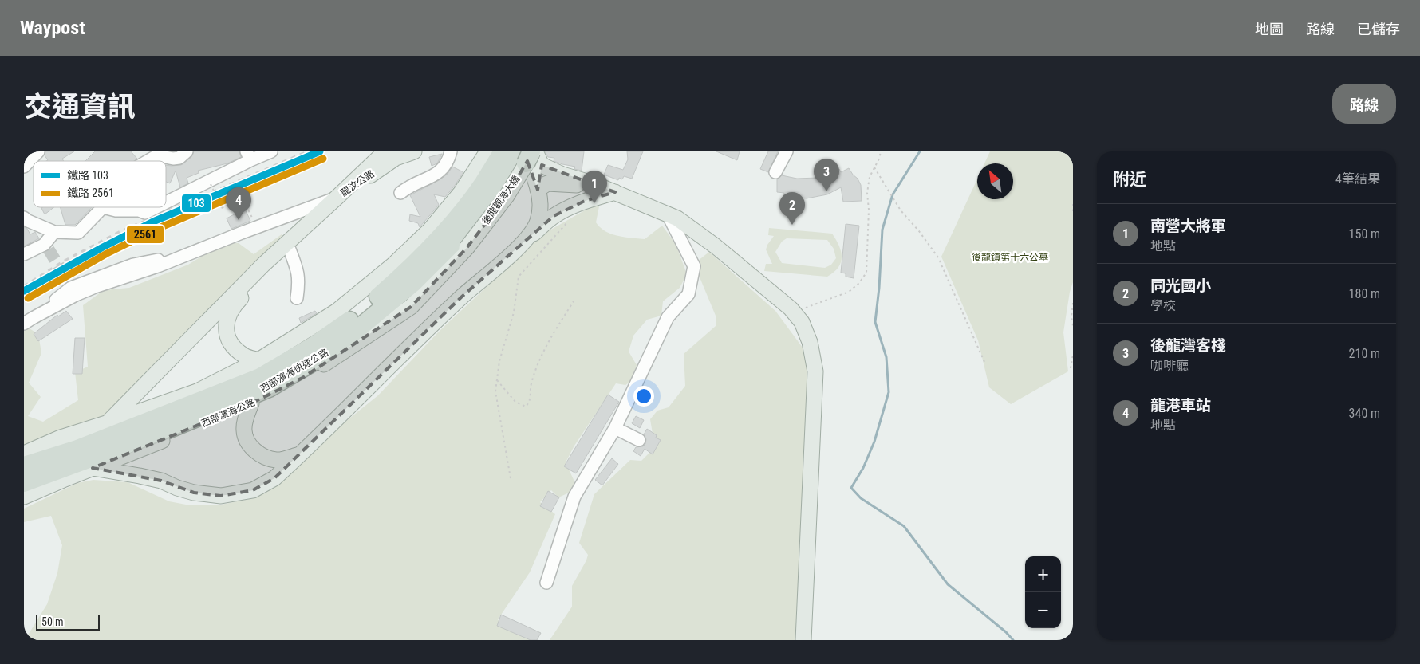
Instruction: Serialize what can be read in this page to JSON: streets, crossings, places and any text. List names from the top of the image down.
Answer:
{
  "streets": {
    "highway": ["西部濱海快速公路"],
    "main road": ["龍汶公路", "西部濱海公路"]
  },
  "crossings": [
    ["西部濱海快速公路", "西部濱海公路"]
  ],
  "parks": ["後龍鎮第十六公墓"],
  "lines": ["rail line 103", "rail line 2561"],
  "legend": ["鐵路 103", "鐵路 2561"],
  "scale_bar": "50 m",
  "north": "top left",
  "page": {
    "header": "Waypost",
    "nav": ["地圖", "路線", "已儲存"],
    "title": "交通資訊",
    "buttons": "路線",
    "heading": ["附近", "4筆結果"],
    "pins": [
      "3",
      "1",
      "4",
      "2"
    ],
    "list": [
      {
        "mark": "1",
        "name": "南營大將軍",
        "note": "地點",
        "value": "150 m"
      },
      {
        "mark": "2",
        "name": "同光國小",
        "note": "學校",
        "value": "180 m"
      },
      {
        "mark": "3",
        "name": "後龍灣客棧",
        "note": "咖啡廳",
        "value": "210 m"
      },
      {
        "mark": "4",
        "name": "龍港車站",
        "note": "地點",
        "value": "340 m"
      }
    ],
    "map_buttons": ["+", "−"],
    "scale": "50 m"
  }
}
